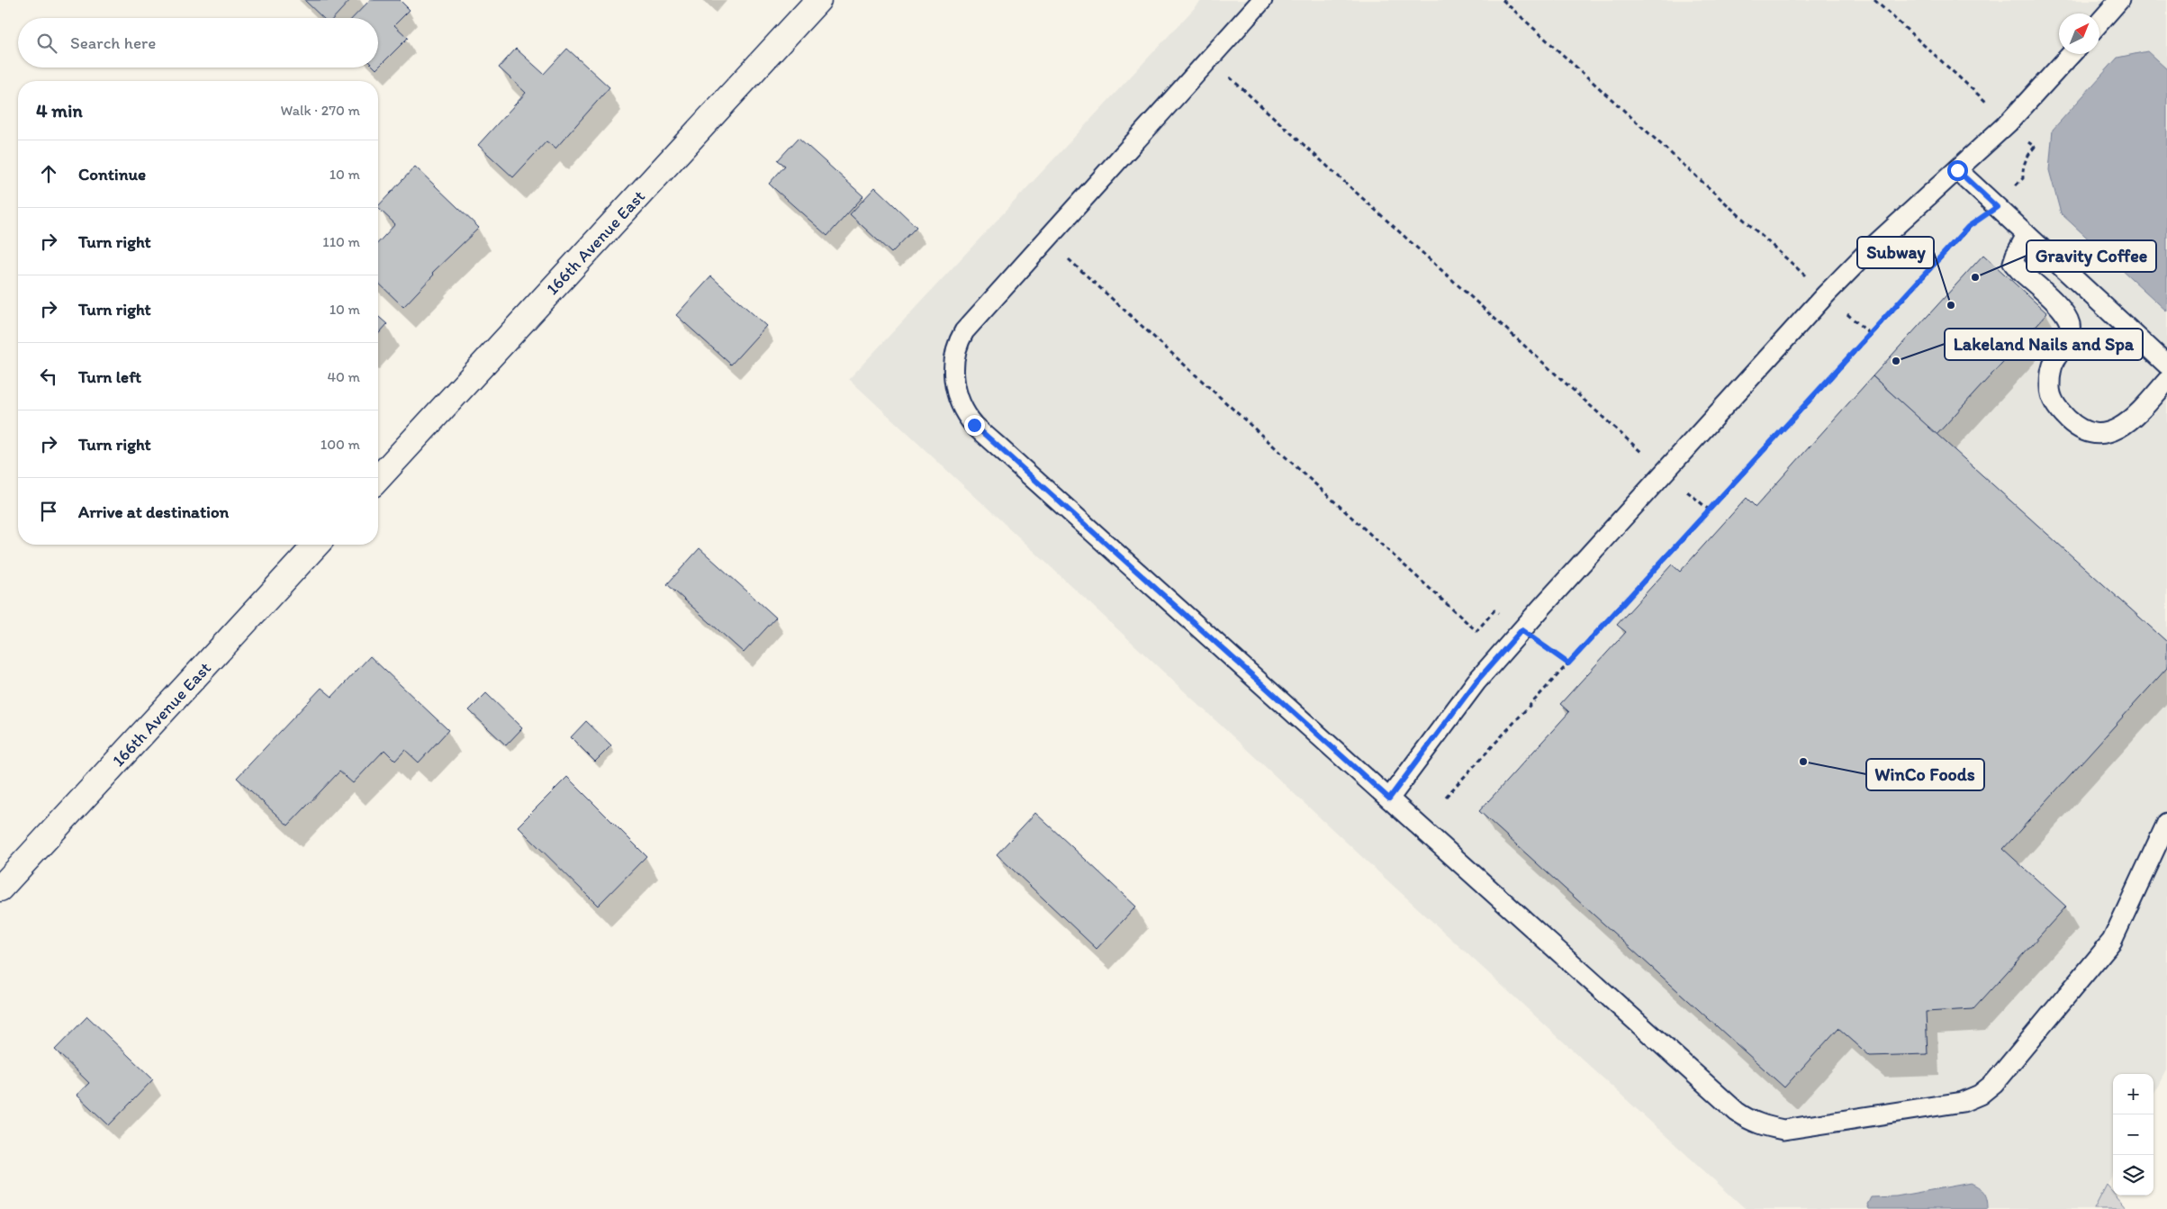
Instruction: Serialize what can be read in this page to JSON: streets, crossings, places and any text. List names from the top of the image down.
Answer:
{
  "streets": {
    "street": ["166th Avenue East"]
  },
  "places": [
    "Gravity Coffee",
    "Subway",
    "Lakeland Nails and Spa",
    "WinCo Foods"
  ],
  "north": "top right",
  "page": {
    "search": "Search here",
    "heading": ["4 min", "Walk · 270 m"],
    "list": [
      ["Continue", "10 m"],
      ["Turn right", "110 m"],
      ["Turn right", "10 m"],
      ["Turn left", "40 m"],
      ["Turn right", "100 m"],
      "Arrive at destination"
    ],
    "map_buttons": ["+", "−"]
  }
}
